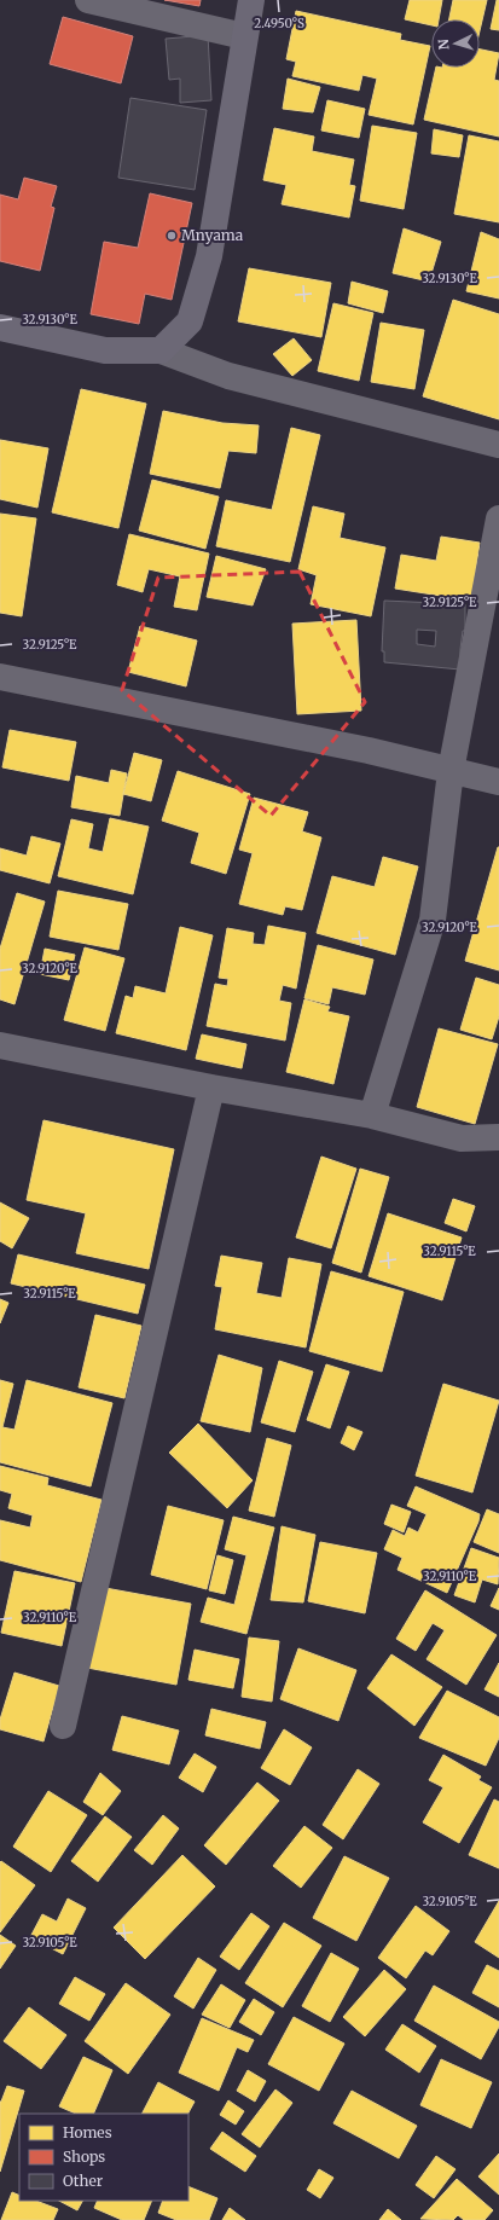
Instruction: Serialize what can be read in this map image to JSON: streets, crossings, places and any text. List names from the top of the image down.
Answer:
{
  "places": ["Mnyama"],
  "legend": ["Homes", "Shops", "Other"],
  "north": "left",
  "coordinates": [
    "2.4950°S",
    "32.9130°E",
    "32.9125°E",
    "32.9120°E",
    "32.9115°E",
    "32.9110°E",
    "32.9105°E"
  ]
}
